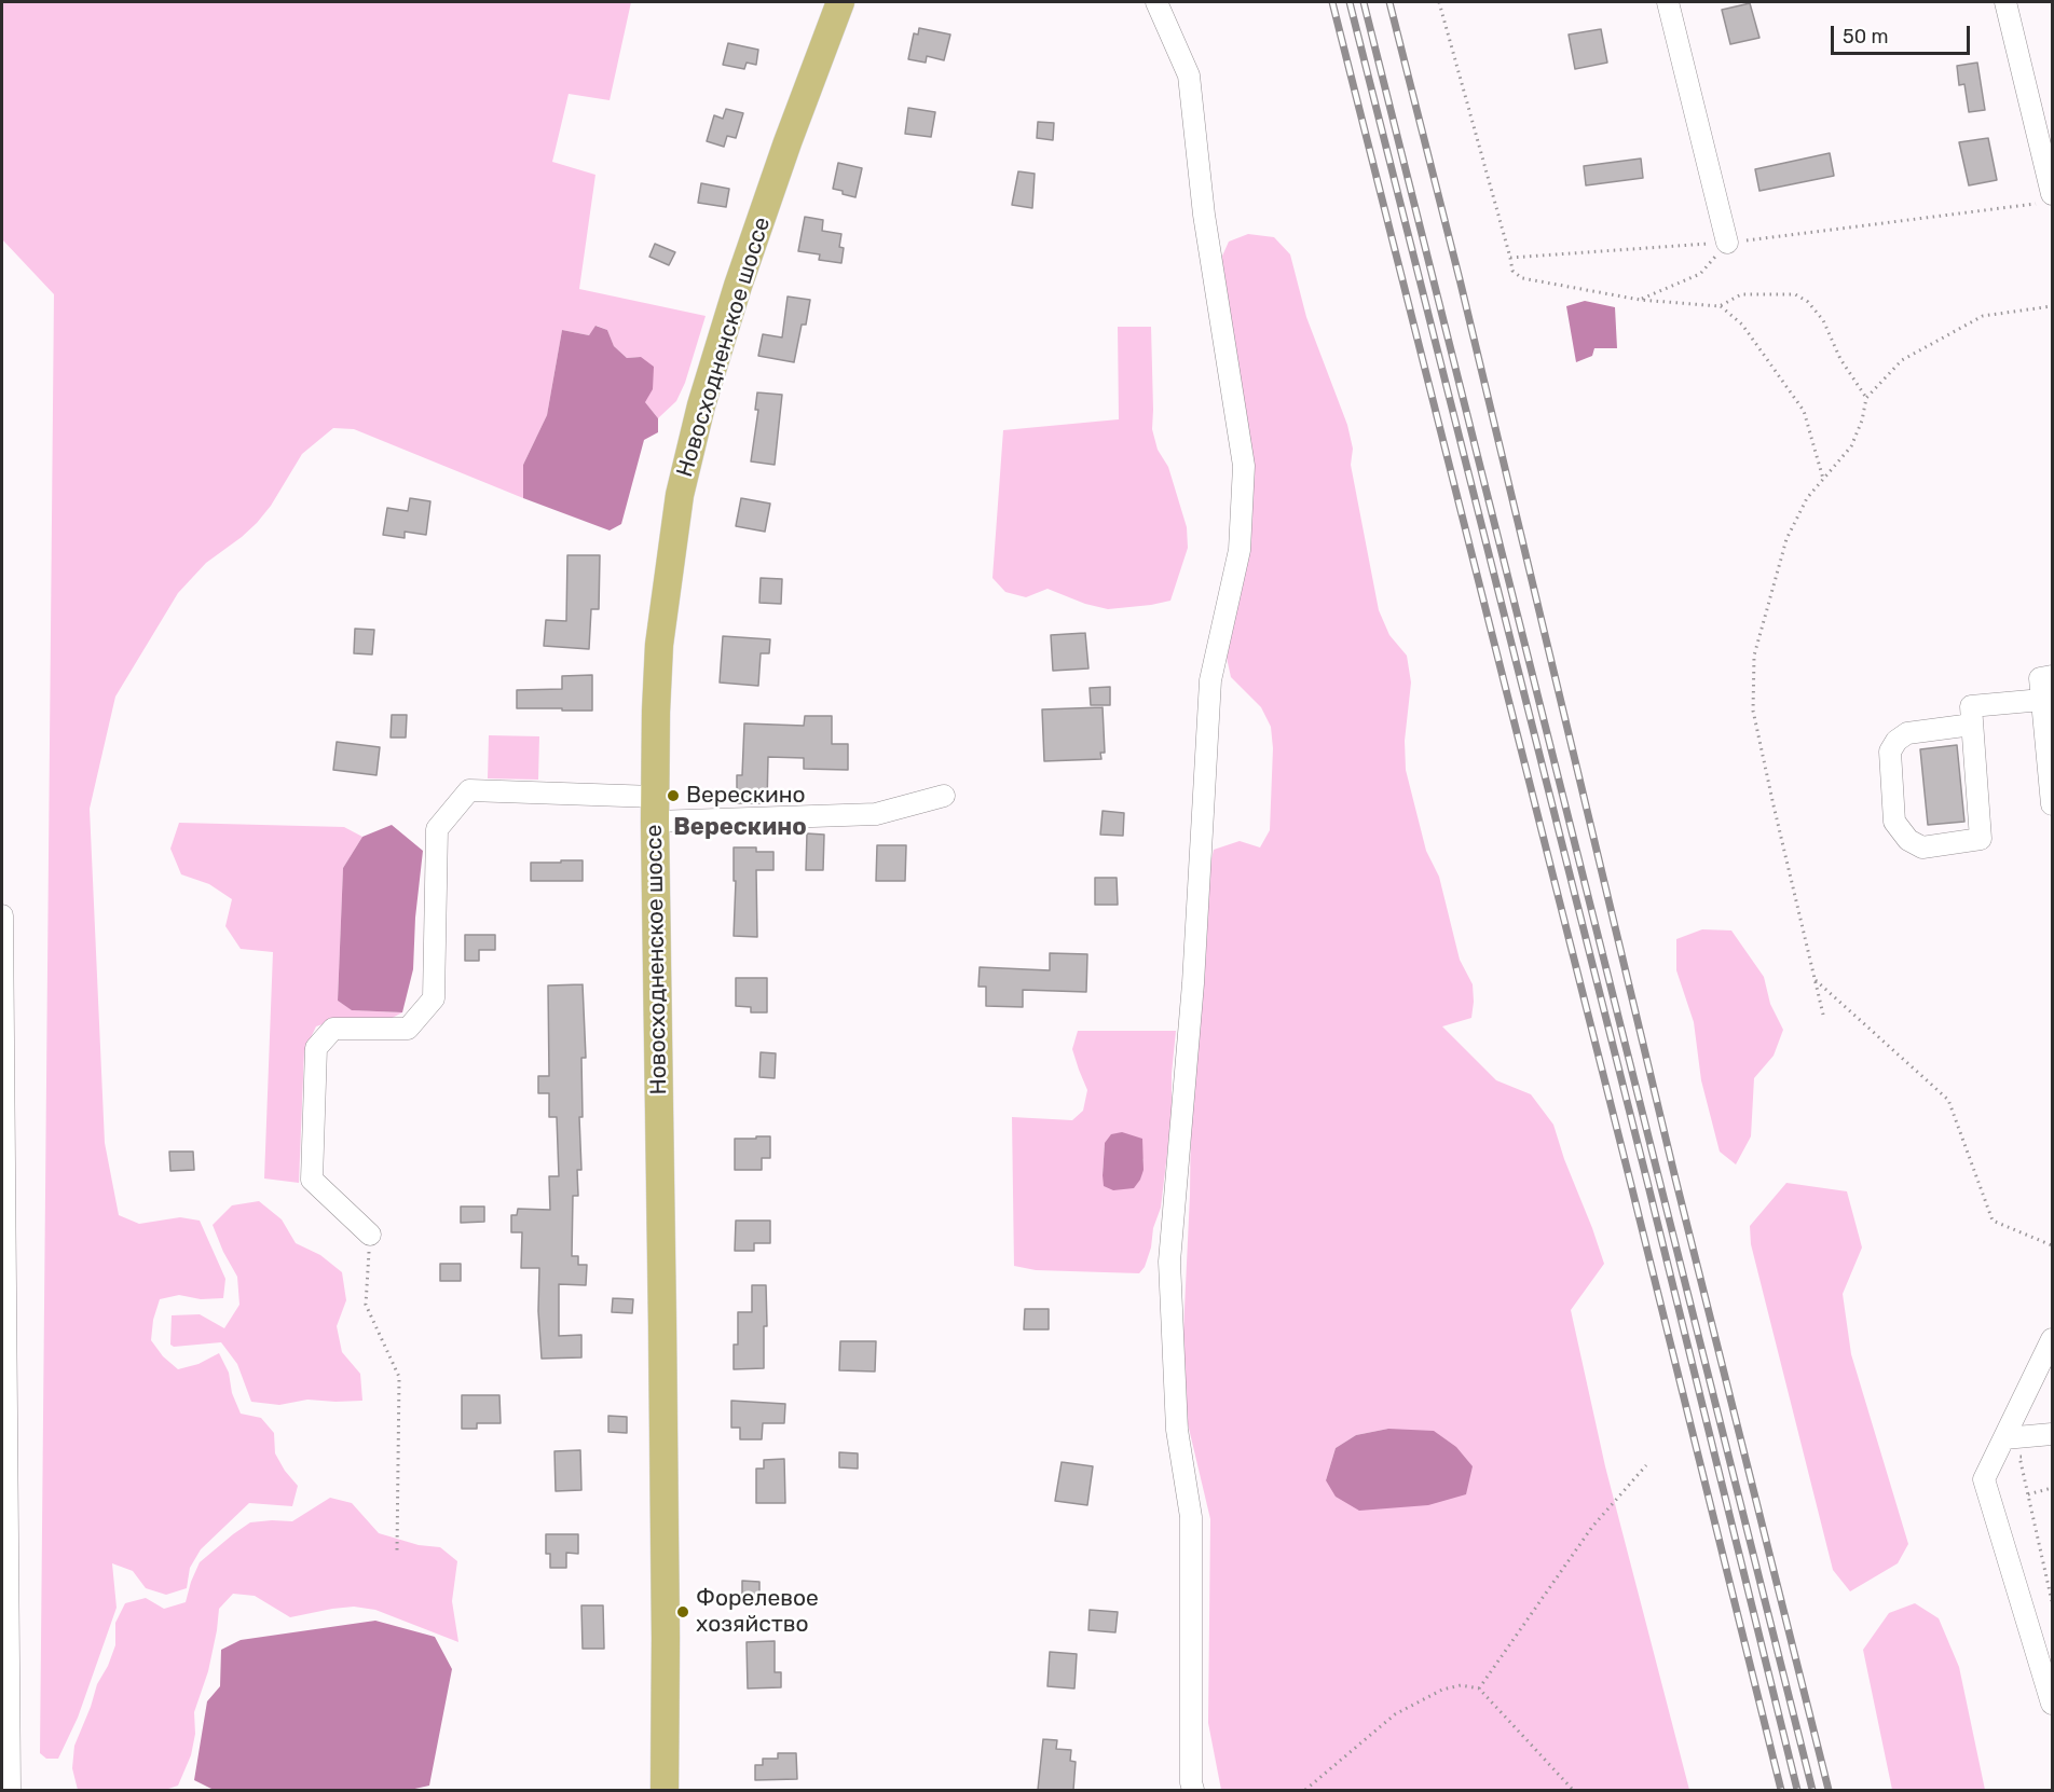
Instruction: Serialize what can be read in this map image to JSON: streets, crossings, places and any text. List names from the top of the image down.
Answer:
{
  "streets": {
    "main road": ["Новосходненское шоссе"]
  },
  "districts": ["Верескино"],
  "places": ["Верескино", "Форелевое хозяйство"],
  "scale_bar": "50 m"
}
